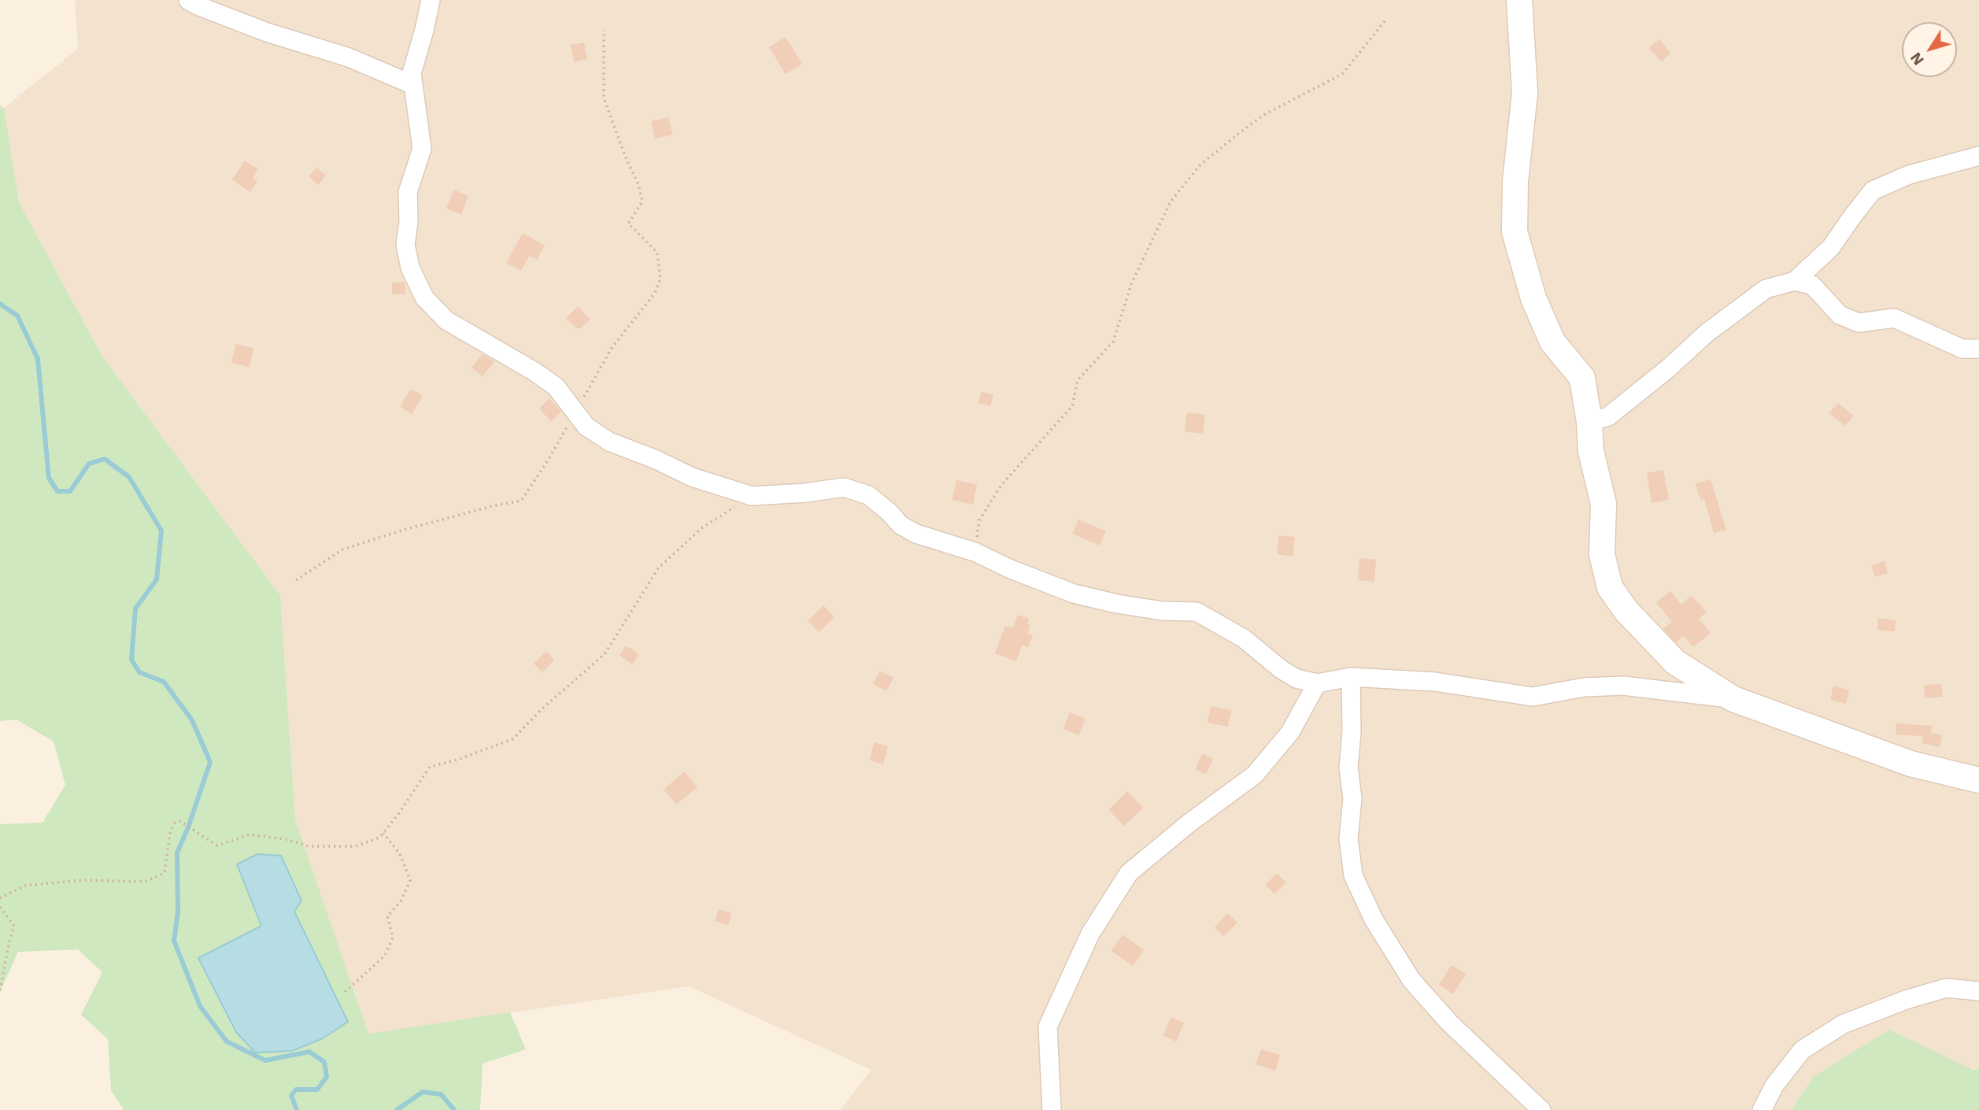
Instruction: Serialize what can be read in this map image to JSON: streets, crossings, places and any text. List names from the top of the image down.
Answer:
{
  "north": "bottom left"
}
